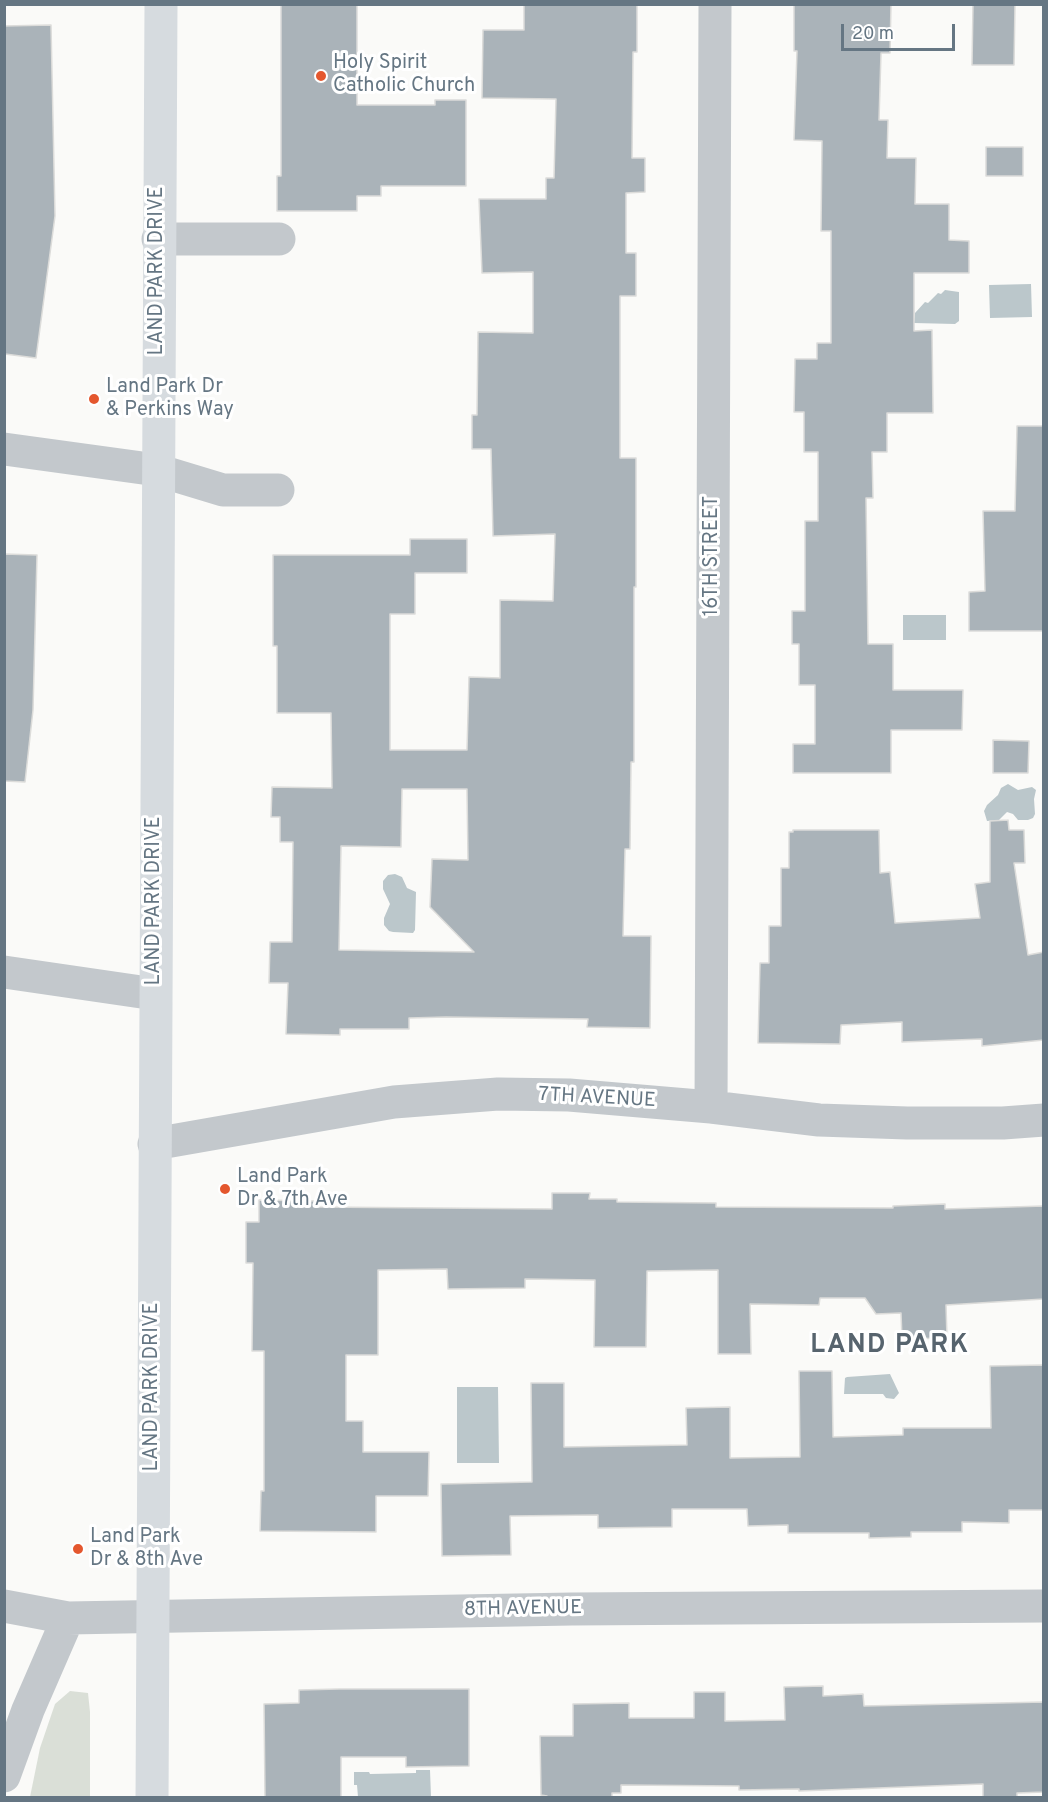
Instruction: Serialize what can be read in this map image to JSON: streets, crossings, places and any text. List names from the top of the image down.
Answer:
{
  "streets": {
    "main road": ["LAND PARK DRIVE"],
    "street": ["16TH STREET", "7TH AVENUE", "8TH AVENUE"]
  },
  "crossings": [
    ["LAND PARK DRIVE", "7TH AVENUE"],
    ["LAND PARK DRIVE", "8TH AVENUE"],
    ["16TH STREET", "7TH AVENUE"]
  ],
  "districts": ["LAND PARK"],
  "places": [
    "Holy Spirit Catholic Church",
    "Land Park Dr & Perkins Way",
    "Land Park Dr & 7th Ave",
    "Land Park Dr & 8th Ave"
  ],
  "scale_bar": "20 m"
}
